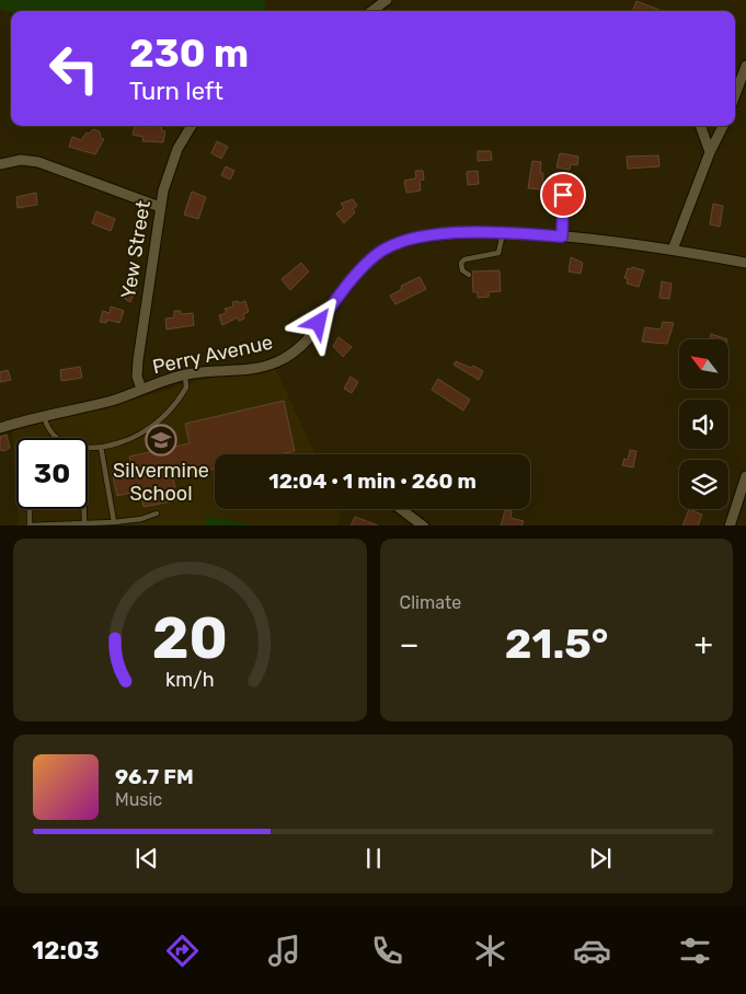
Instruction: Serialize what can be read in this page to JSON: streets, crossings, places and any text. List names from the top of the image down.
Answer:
{
  "streets": {
    "street": ["Yew Street", "Perry Avenue"]
  },
  "crossings": [
    ["Yew Street", "Perry Avenue"]
  ],
  "places": {
    "school or university": ["Silvermine School"]
  },
  "north": "top left",
  "page": {
    "turn": ["230 m", "Turn left"],
    "limit": "30",
    "trip": "12:04 · 1 min · 260 m",
    "tile": "Climate",
    "heat": ["−", "21.5°", "+"],
    "song": ["96.7 FM", "Music"],
    "tabs": "12:03",
    "gauge": ["20", "km/h"]
  }
}
